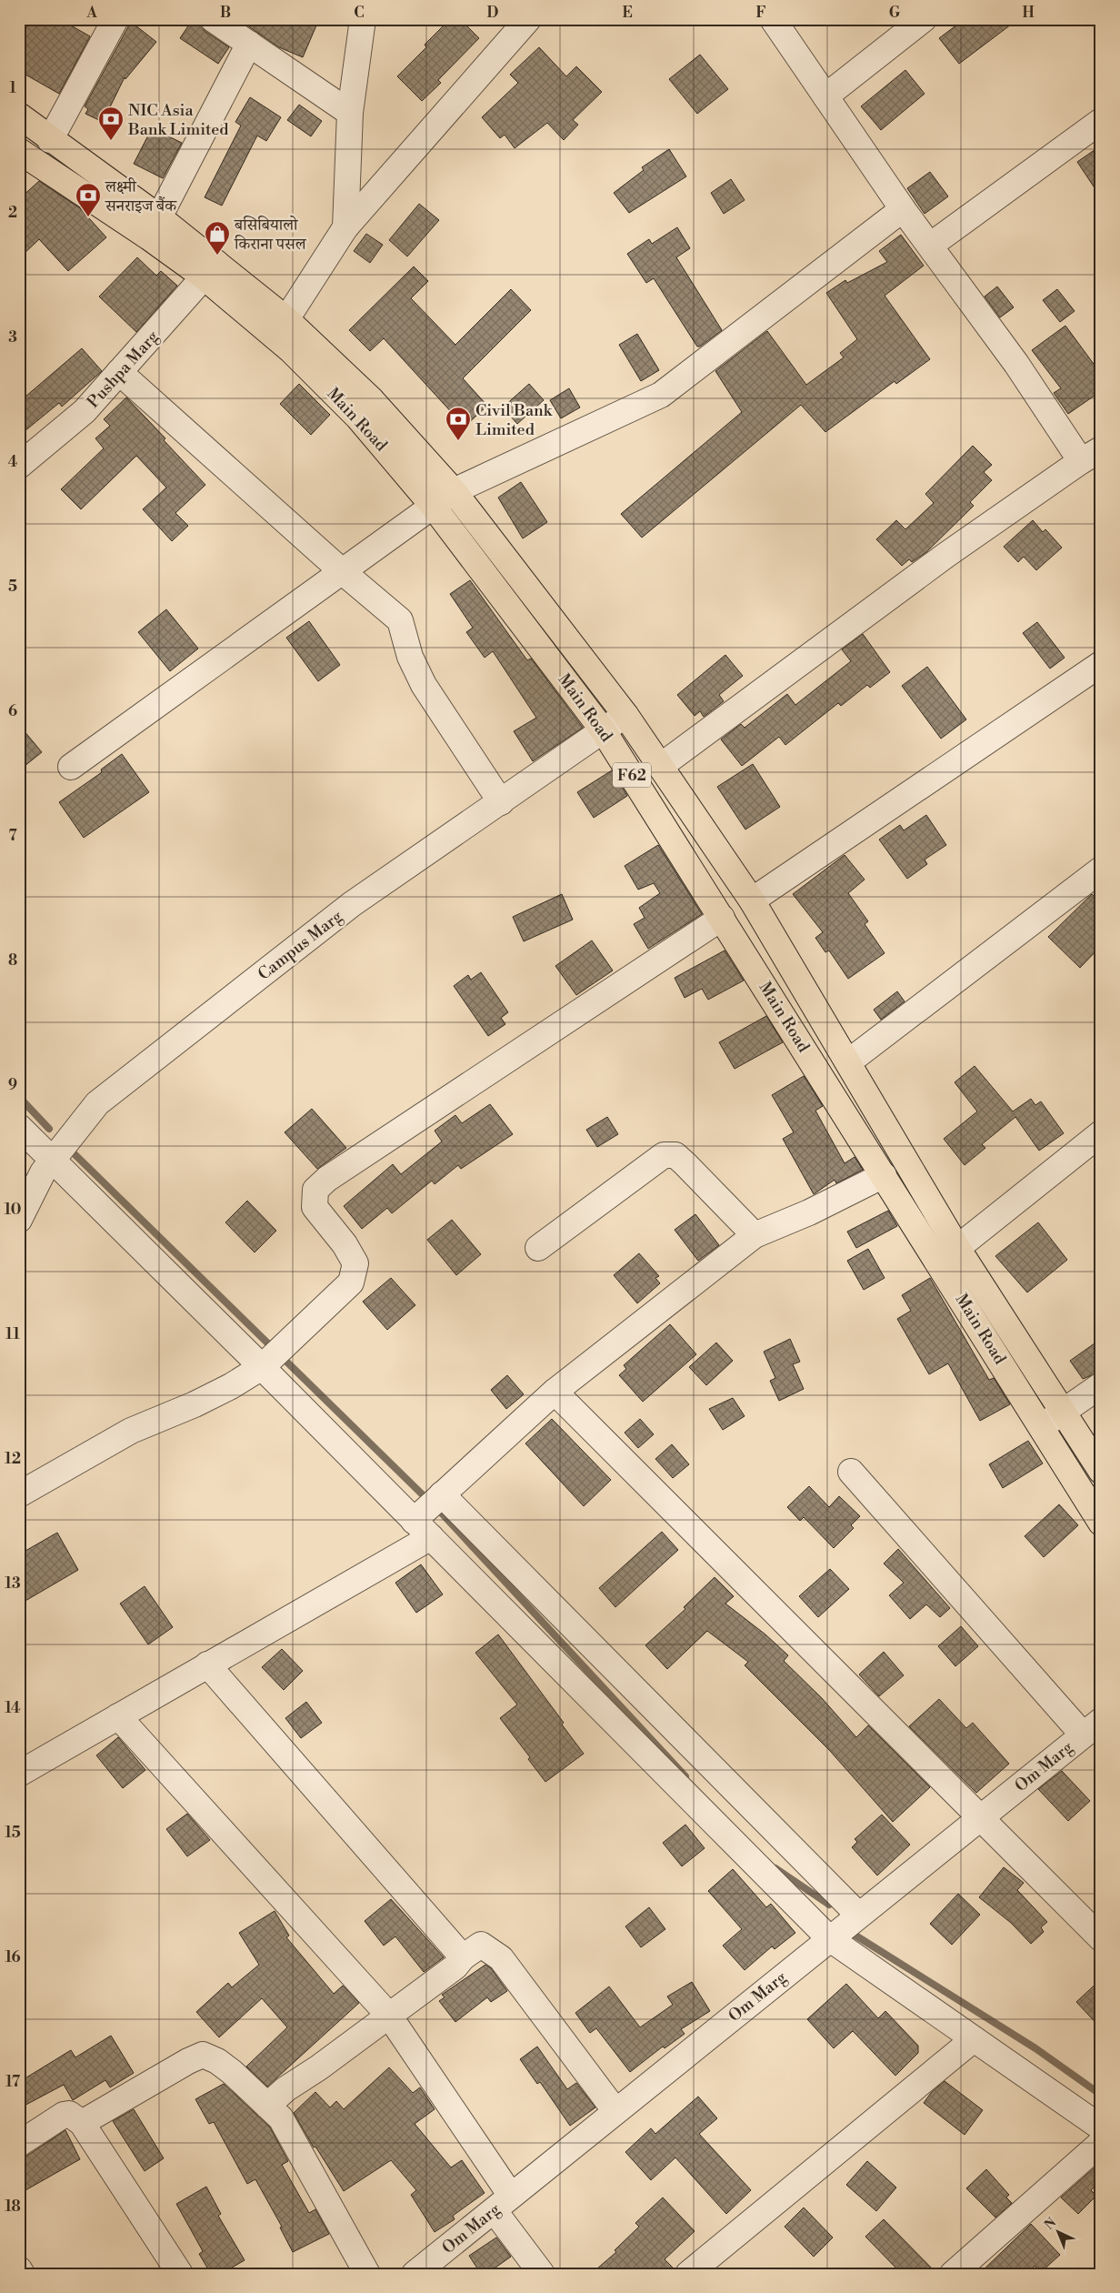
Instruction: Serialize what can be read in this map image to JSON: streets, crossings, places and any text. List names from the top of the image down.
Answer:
{
  "streets": {
    "main road": ["Main Road", "F62"],
    "street": ["Pushpa Marg", "Campus Marg", "Om Marg"]
  },
  "crossings": [
    ["Pushpa Marg", "Main Road"],
    ["Main Road", "Campus Marg"]
  ],
  "places": {
    "bank": ["NIC Asia Bank Limited", "लक्ष्मी सनराइज बैंक", "Civil Bank Limited"],
    "shop": ["बसिबियालो किराना पसल"]
  },
  "north": "top left",
  "grid": {
    "columns": [
      "A",
      "B",
      "C",
      "D",
      "E",
      "F",
      "G",
      "H"
    ],
    "rows": [
      "1",
      "2",
      "3",
      "4",
      "5",
      "6",
      "7",
      "8",
      "9",
      "10",
      "11",
      "12",
      "13",
      "14",
      "15",
      "16",
      "17",
      "18"
    ]
  }
}
